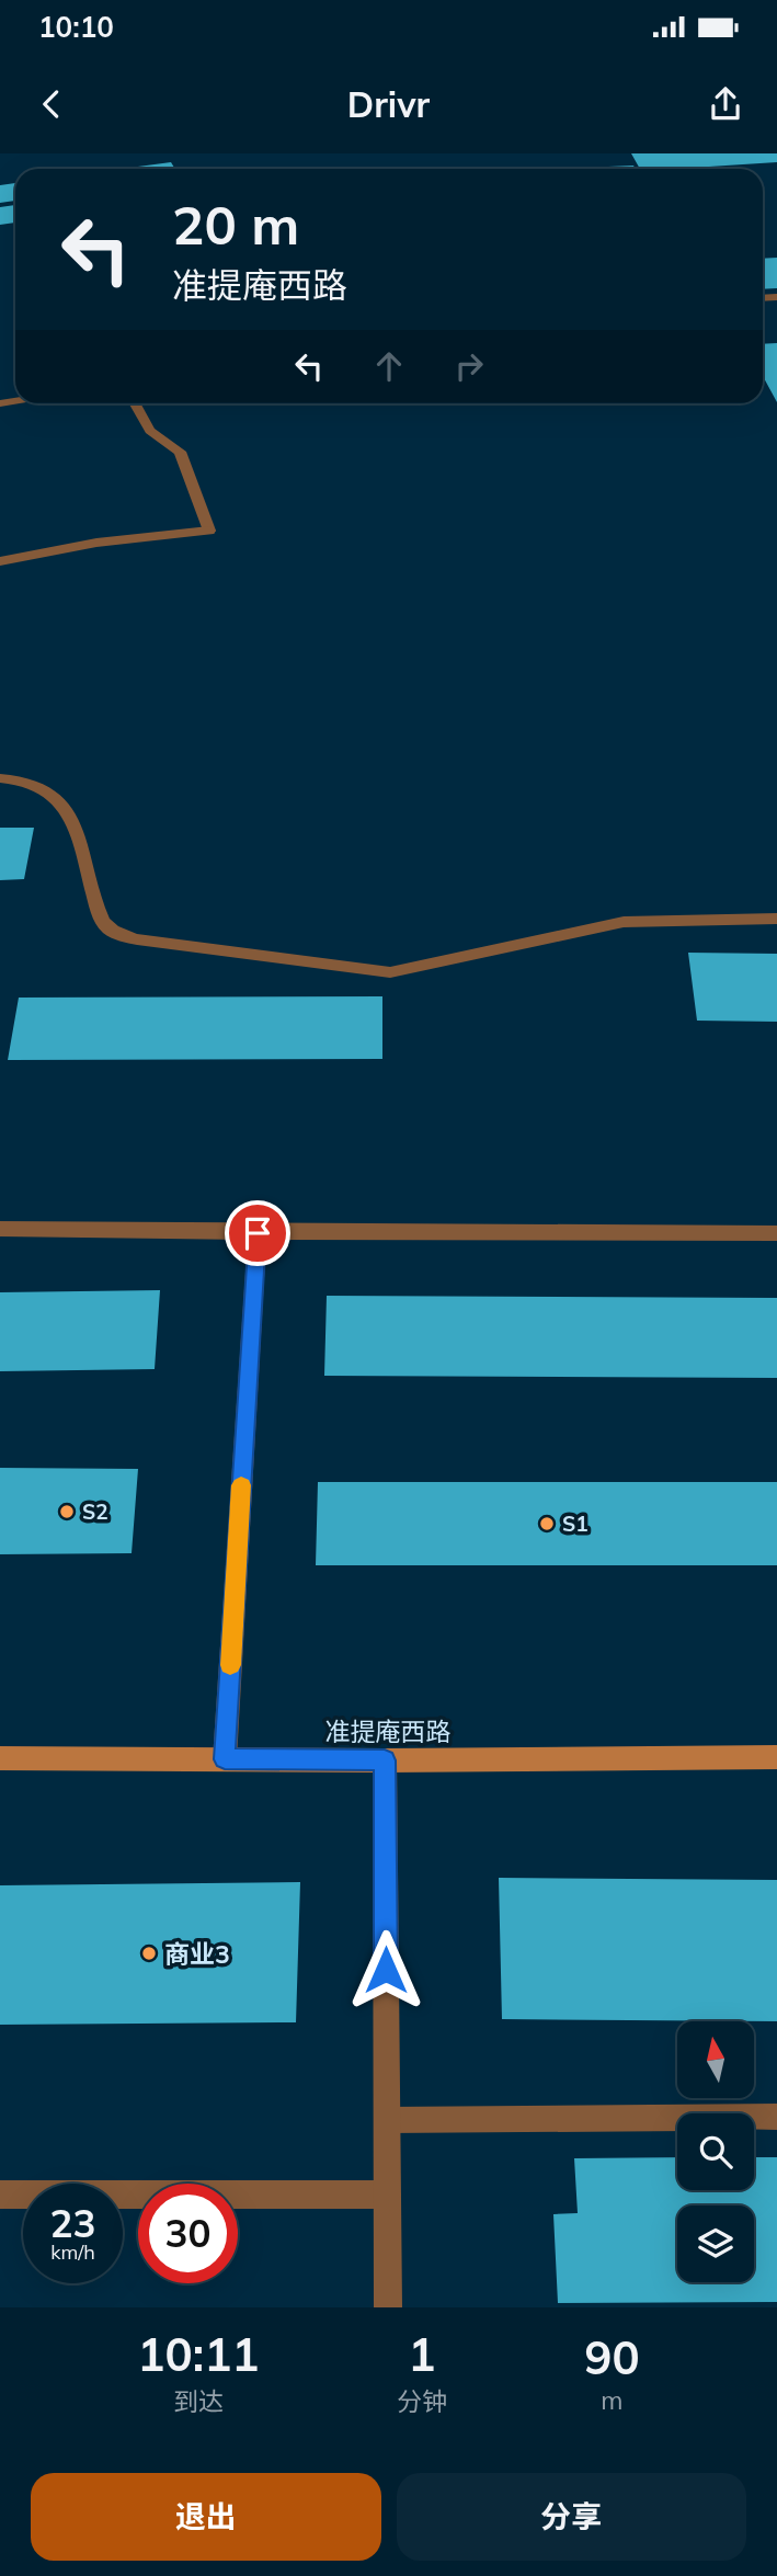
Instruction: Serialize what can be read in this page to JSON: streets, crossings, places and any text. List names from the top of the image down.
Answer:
{
  "streets": {
    "main road": ["准提庵西路"]
  },
  "places": ["S2", "S1", "商业3"],
  "north": "top",
  "page": {
    "status": "10:10",
    "header": "Drivr",
    "turn": ["20 m", "准提庵西路"],
    "speed": "23 km/h",
    "limit": "30",
    "eta": [
      "10:11",
      "到达",
      "1",
      "分钟",
      "90",
      "m"
    ],
    "buttons": ["退出", "分享"]
  }
}
